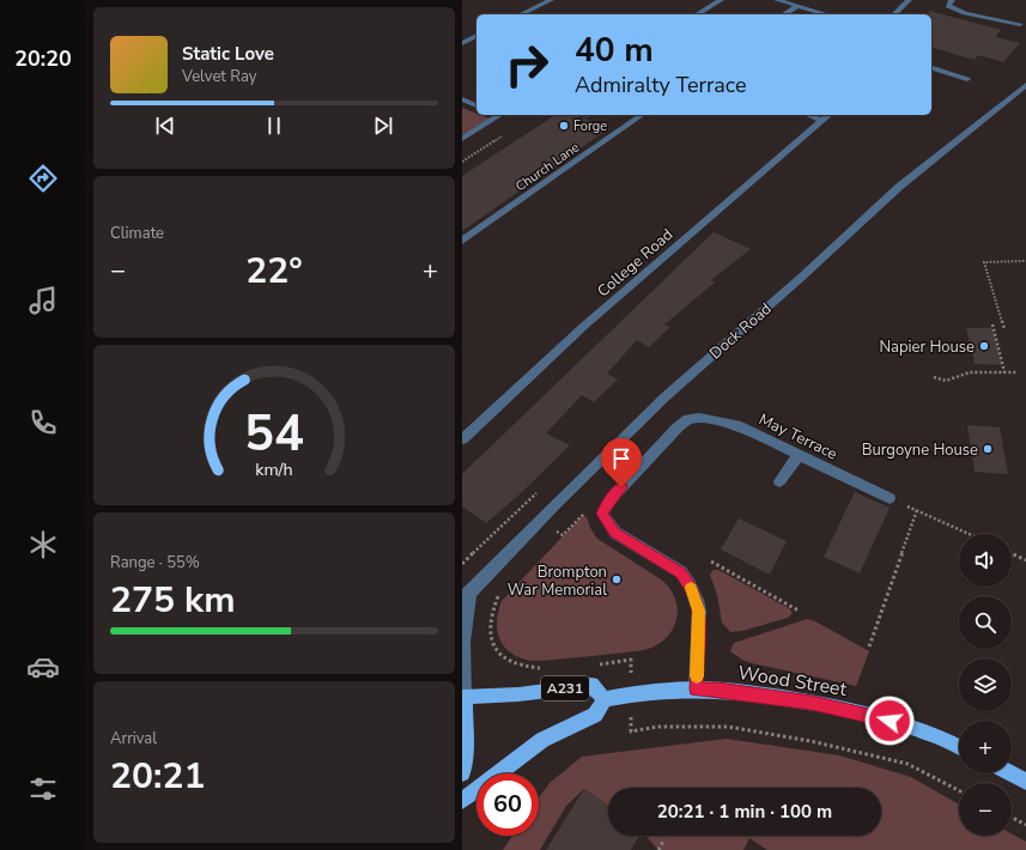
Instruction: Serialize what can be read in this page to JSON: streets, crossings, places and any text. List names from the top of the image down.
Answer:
{
  "streets": {
    "main road": ["Wood Street", "A231"],
    "street": [
      "Church Lane",
      "College Road",
      "Dock Road",
      "May Terrace"
    ]
  },
  "crossings": [
    ["Dock Road", "A231"],
    ["May Terrace", "Wood Street"],
    ["Wood Street", "A231"]
  ],
  "places": [
    "Forge",
    "Napier House",
    "Burgoyne House",
    "Brompton War Memorial"
  ],
  "page": {
    "tabs": "20:20",
    "turn": ["40 m", "Admiralty Terrace"],
    "song": ["Static Love", "Velvet Ray"],
    "tile": [
      "Climate",
      ["Range · 55%", "275 km"],
      ["Arrival", "20:21"]
    ],
    "heat": ["−", "22°", "+"],
    "map_buttons": ["+", "−"],
    "limit": "60",
    "trip": "20:21 · 1 min · 100 m",
    "gauge": ["54", "km/h"]
  }
}
